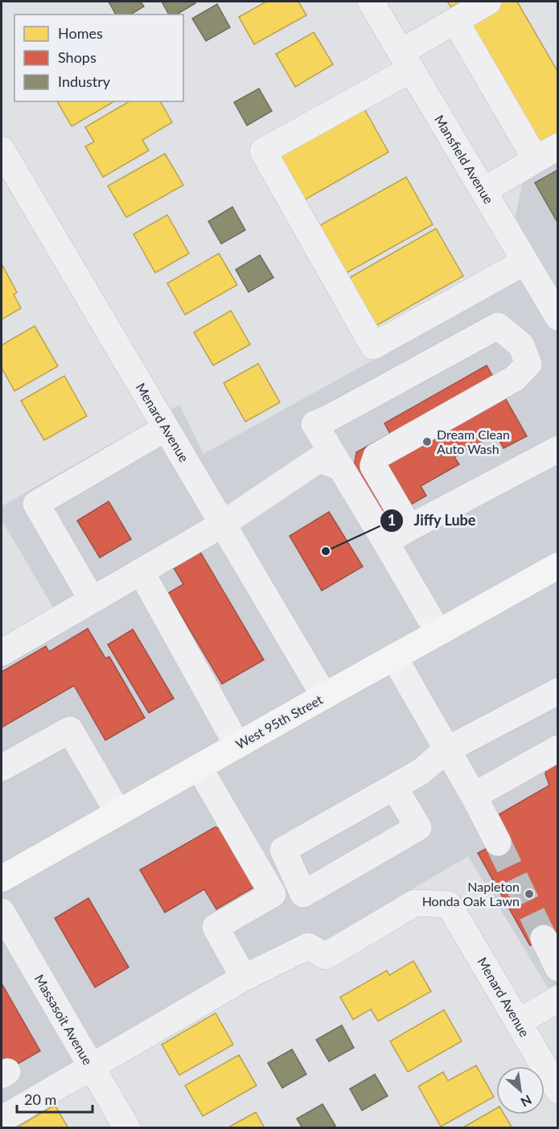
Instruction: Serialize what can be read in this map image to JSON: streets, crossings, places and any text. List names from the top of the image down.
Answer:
{
  "streets": {
    "main road": ["West 95th Street"],
    "street": ["Mansfield Avenue", "Menard Avenue", "Massasoit Avenue"]
  },
  "crossings": [
    ["Menard Avenue", "West 95th Street"]
  ],
  "places": ["Dream Clean Auto Wash", "Jiffy Lube", "Napleton Honda Oak Lawn"],
  "legend": ["Homes", "Shops", "Industry"],
  "scale_bar": "20 m",
  "north": "bottom right"
}
